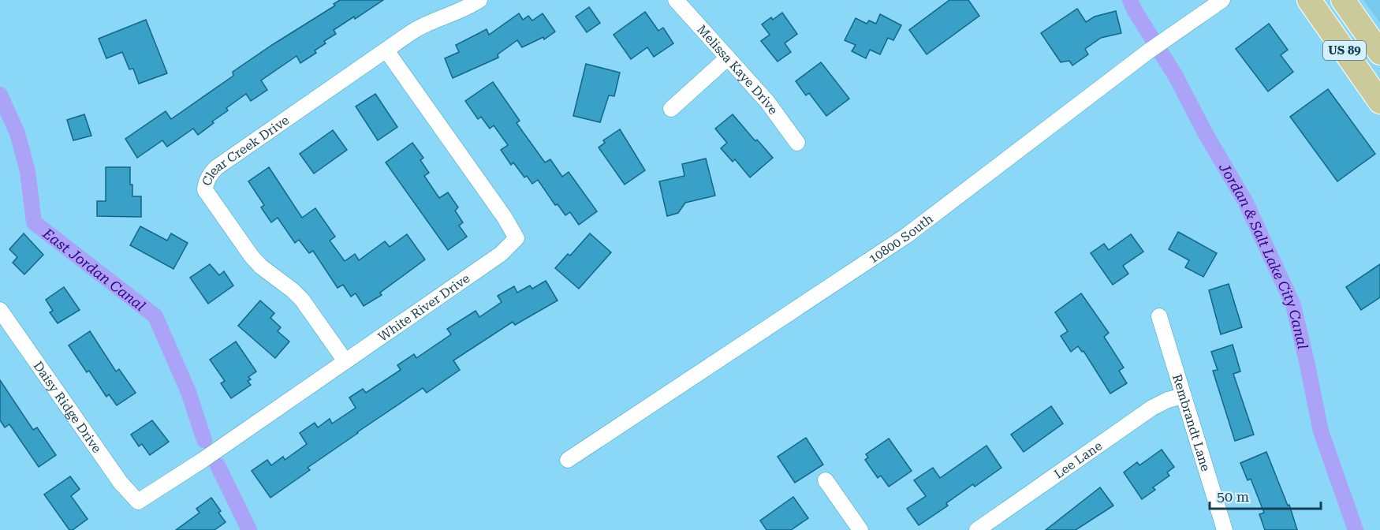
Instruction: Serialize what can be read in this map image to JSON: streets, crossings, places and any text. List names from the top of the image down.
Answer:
{
  "streets": {
    "main road": ["US 89"],
    "street": [
      "Melissa Kaye Drive",
      "Clear Creek Drive",
      "10800 South",
      "White River Drive",
      "Daisy Ridge Drive",
      "Rembrandt Lane",
      "Lee Lane"
    ]
  },
  "crossings": [
    ["Clear Creek Drive", "White River Drive"],
    ["White River Drive", "Daisy Ridge Drive"],
    ["Rembrandt Lane", "Lee Lane"]
  ],
  "water": ["Jordan & Salt Lake City Canal", "East Jordan Canal"],
  "scale_bar": "50 m"
}
